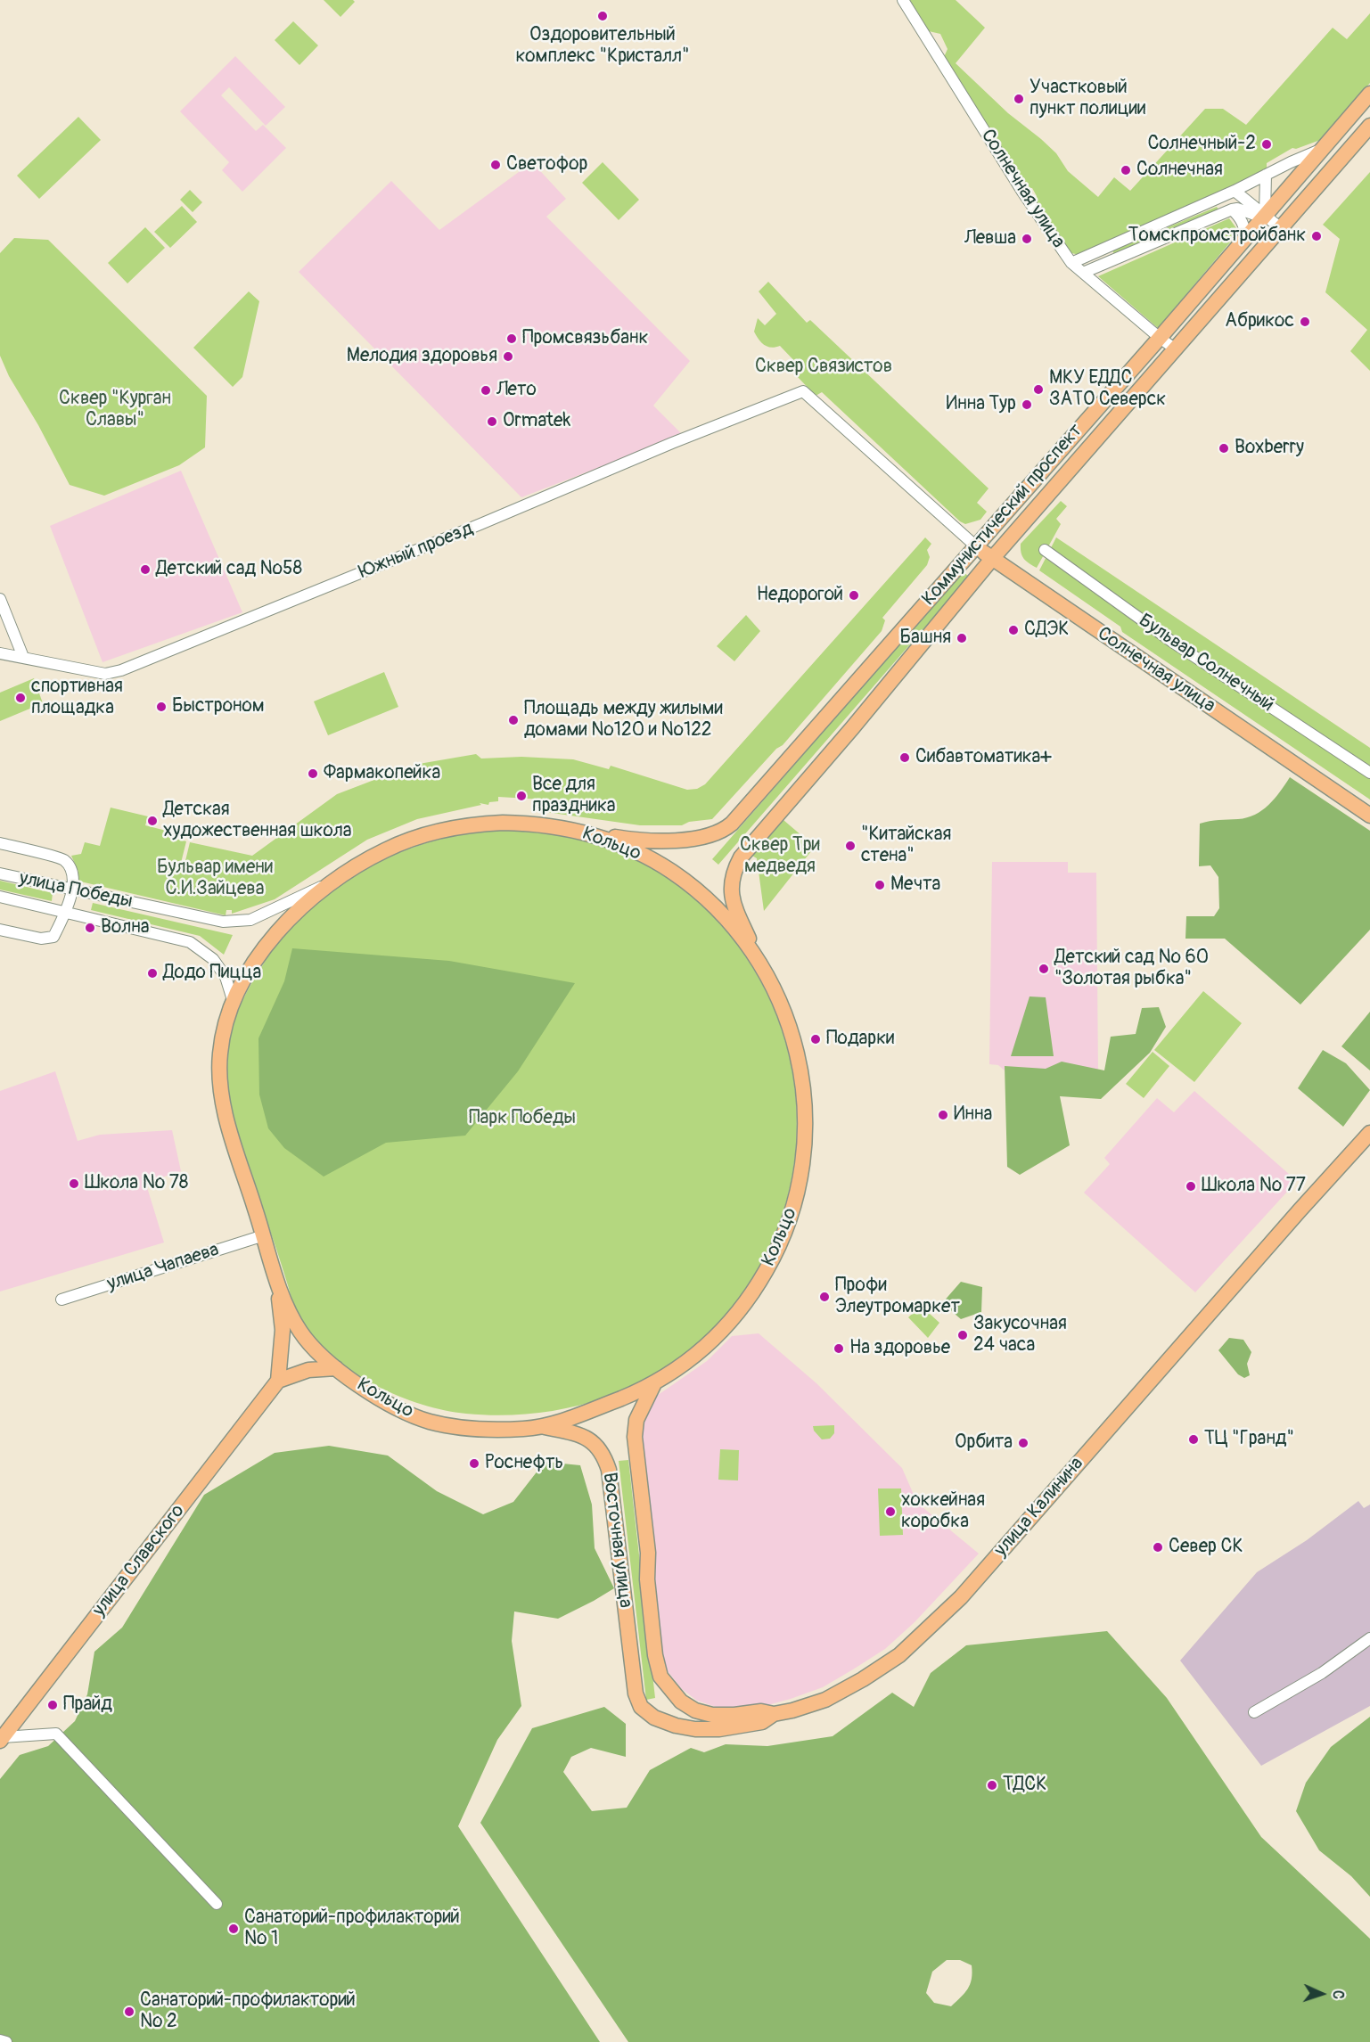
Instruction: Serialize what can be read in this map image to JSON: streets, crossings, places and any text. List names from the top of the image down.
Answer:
{
  "streets": {
    "main road": [
      "Солнечная улица",
      "Коммунистический проспект",
      "Кольцо",
      "улица Калинина",
      "Восточная улица",
      "улица Славского"
    ],
    "street": [
      "Южный проезд",
      "Бульвар Солнечный",
      "улица Победы",
      "улица Чапаева"
    ]
  },
  "crossings": [
    ["Солнечная улица", "Коммунистический проспект"],
    ["Солнечная улица", "Южный проезд"],
    ["Коммунистический проспект", "Кольцо"],
    ["Кольцо", "улица Победы"],
    ["Кольцо", "улица Чапаева"],
    ["Кольцо", "Восточная улица"],
    ["улица Калинина", "Восточная улица"]
  ],
  "parks": [
    "Сквер Связистов",
    "Сквер \"Курган Славы\"",
    "Сквер Три медведя",
    "Бульвар имени С.И.Зайцева",
    "Парк Победы"
  ],
  "places": [
    "Оздоровительный комплекс \"Кристалл\"",
    "Участковый пункт полиции",
    "Солнечный-2",
    "Светофор",
    "Солнечная",
    "Томскпромстройбанк",
    "Левша",
    "Абрикос",
    "Промсвязьбанк",
    "Мелодия здоровья",
    "МКУ ЕДДС ЗАТО Северск",
    "Лето",
    "Инна Тур",
    "Ormatek",
    "Boxberry",
    "Детский сад №58",
    "Недорогой",
    "СДЭК",
    "Башня",
    "спортивная площадка",
    "Быстроном",
    "Площадь между жилыми домами №120 и №122",
    "Сибавтоматика+",
    "Фармакопейка",
    "Все для праздника",
    "Детская художественная школа",
    "\"Китайская стена\"",
    "Мечта",
    "Волна",
    "Детский сад № 60 \"Золотая рыбка\"",
    "Додо Пицца",
    "Подарки",
    "Инна",
    "Школа № 78",
    "Школа № 77",
    "Профи Элеутромаркет",
    "Закусочная 24 часа",
    "На здоровье",
    "ТЦ \"Гранд\"",
    "Орбита",
    "Роснефть",
    "хоккейная коробка",
    "Север СК",
    "Прайд",
    "ТДСК",
    "Санаторий-профилакторий № 1",
    "Санаторий-профилакторий № 2"
  ],
  "north": "right"
}
